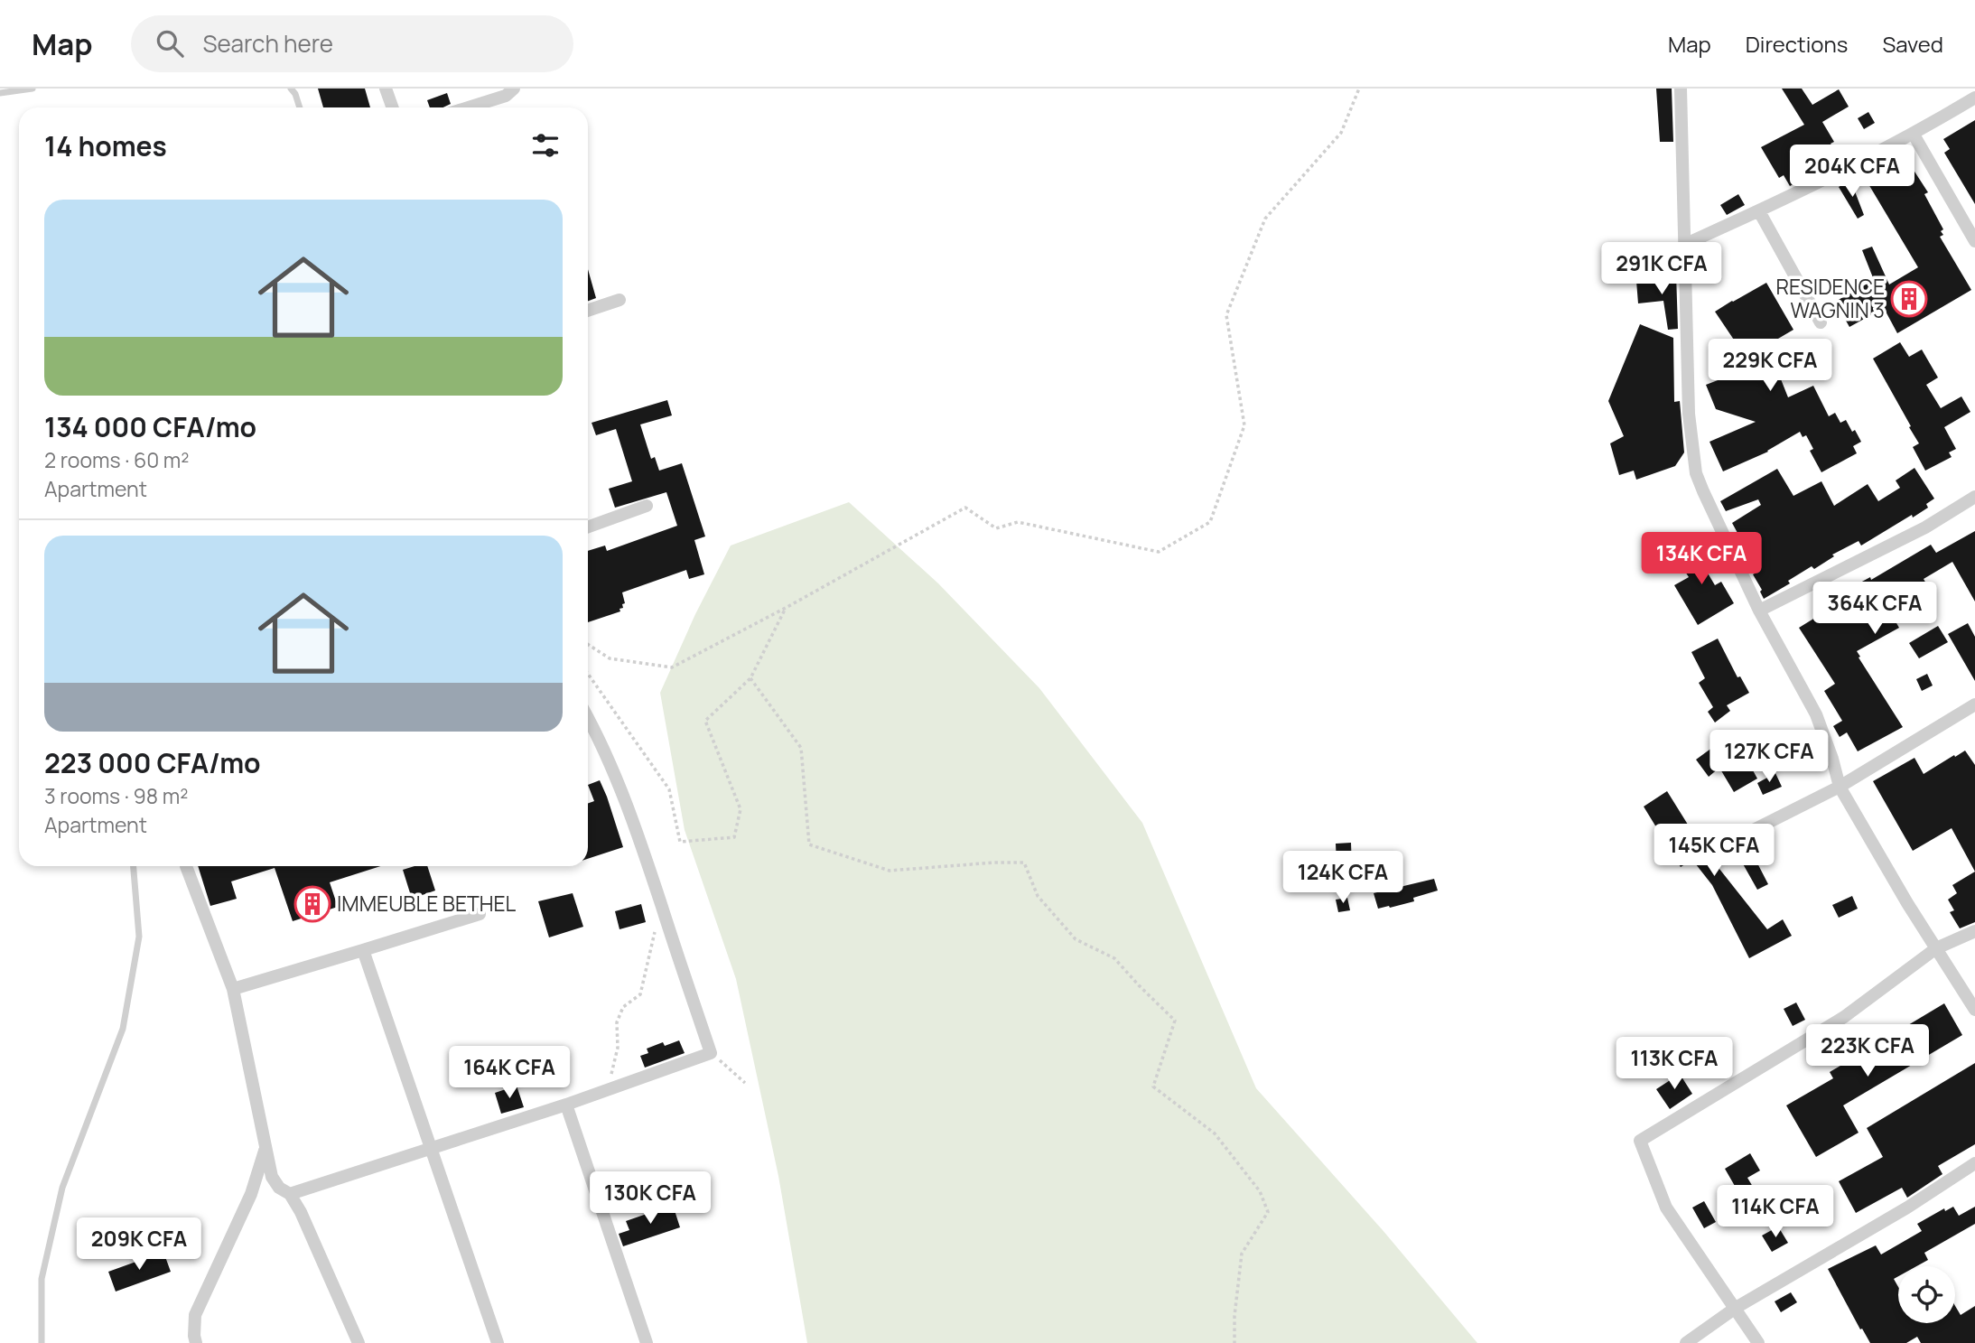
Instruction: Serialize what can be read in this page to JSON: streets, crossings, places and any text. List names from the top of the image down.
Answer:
{
  "places": {
    "building": ["RESIDENCE WAGNIN 3", "IMMEUBLE BETHEL"]
  },
  "page": {
    "header": "Map",
    "search": "Search here",
    "nav": ["Map", "Directions", "Saved"],
    "heading": "14 homes",
    "price": [
      "204K CFA",
      "291K CFA",
      "229K CFA",
      "134K CFA",
      "364K CFA",
      "127K CFA",
      "145K CFA",
      "124K CFA",
      "223K CFA",
      "113K CFA",
      "164K CFA",
      "130K CFA",
      "114K CFA",
      "209K CFA"
    ],
    "list": [
      {
        "name": "134 000 CFA/mo",
        "note": "2 rooms · 60 m² · Apartment"
      },
      {
        "name": "223 000 CFA/mo",
        "note": "3 rooms · 98 m² · Apartment"
      }
    ]
  }
}
